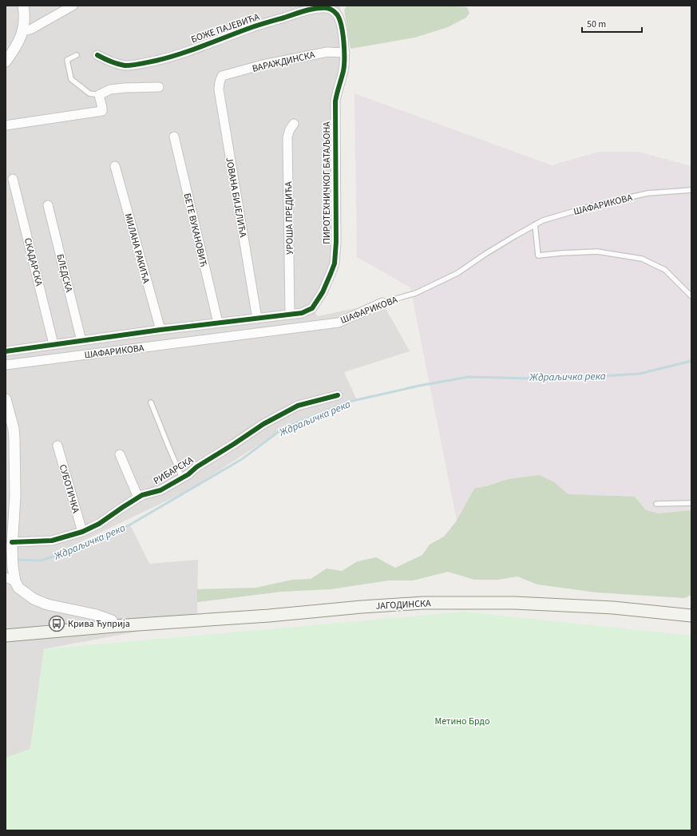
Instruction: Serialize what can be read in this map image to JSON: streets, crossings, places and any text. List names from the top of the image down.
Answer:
{
  "streets": {
    "main road": ["ЈАГОДИНСКА"],
    "street": [
      "БОЖЕ ПАЈЕВИЋА",
      "ВАРАЖДИНСКА",
      "ПИРОТЕХНИЧКОГ БАТАЉОНА",
      "ЈОВАНА БИЈЕЛИЋА",
      "ШАФАРИКОВА",
      "УРОША ПРЕДИЋА",
      "БЕТЕ ВУКАНОВИЋ",
      "МИЛАНА РАКИЋА",
      "СКАДАРСКА",
      "БЛЕДСКА",
      "РИБАРСКА",
      "СУБОТИЧКА"
    ]
  },
  "crossings": [
    ["БОЖЕ ПАЈЕВИЋА", "ВАРАЖДИНСКА"],
    ["БОЖЕ ПАЈЕВИЋА", "ПИРОТЕХНИЧКОГ БАТАЉОНА"],
    ["ВАРАЖДИНСКА", "ПИРОТЕХНИЧКОГ БАТАЉОНА"],
    ["ВАРАЖДИНСКА", "ЈОВАНА БИЈЕЛИЋА"],
    ["ПИРОТЕХНИЧКОГ БАТАЉОНА", "УРОША ПРЕДИЋА"],
    ["РИБАРСКА", "СУБОТИЧКА"]
  ],
  "water": ["Ждраљичка река"],
  "parks": ["Метино Брдо"],
  "places": {
    "bus stop": ["Крива Ћуприја"]
  },
  "scale_bar": "50 m"
}
